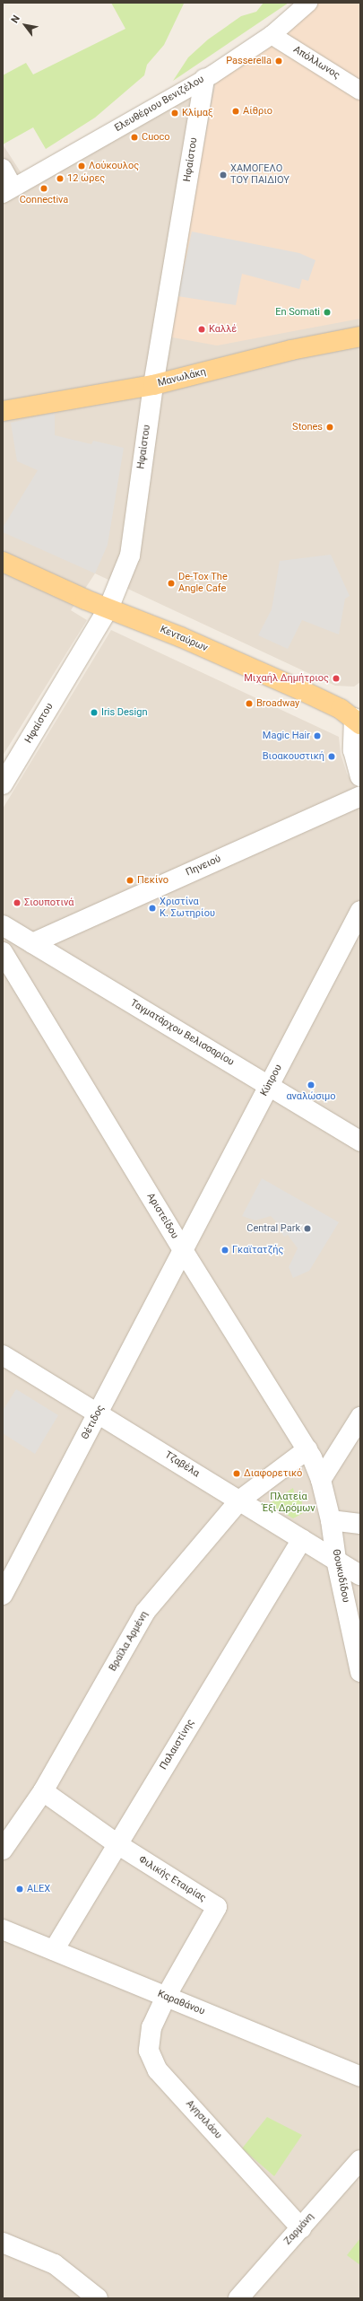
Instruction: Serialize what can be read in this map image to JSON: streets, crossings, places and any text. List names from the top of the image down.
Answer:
{
  "streets": {
    "main road": ["Μανωλάκη", "Κενταύρων"],
    "street": [
      "Απόλλωνος",
      "Ελευθέριου Βενιζέλου",
      "Ηφαίστου",
      "Πηνειού",
      "Ταγματάρχου Βελισσαρίου",
      "Κύπρου",
      "Αριστείδου",
      "Θέτιδος",
      "Τζαβέλα",
      "Θουκυδίδου",
      "Βραΐλα Αρμένη",
      "Παλαιστίνης",
      "Φιλικής Εταιρίας",
      "Καραθάνου",
      "Αγησιλάου",
      "Ζαρμάνη"
    ]
  },
  "crossings": [
    ["Απόλλωνος", "Ελευθέριου Βενιζέλου"],
    ["Ελευθέριου Βενιζέλου", "Ηφαίστου"],
    ["Ηφαίστου", "Μανωλάκη"],
    ["Ηφαίστου", "Κενταύρων"],
    ["Πηνειού", "Ταγματάρχου Βελισσαρίου"],
    ["Ταγματάρχου Βελισσαρίου", "Κύπρου"],
    ["Κύπρου", "Αριστείδου"],
    ["Κύπρου", "Θέτιδος"],
    ["Αριστείδου", "Θέτιδος"],
    ["Αριστείδου", "Θουκυδίδου"],
    ["Αριστείδου", "Βραΐλα Αρμένη"],
    ["Θέτιδος", "Τζαβέλα"],
    ["Τζαβέλα", "Θουκυδίδου"],
    ["Τζαβέλα", "Βραΐλα Αρμένη"],
    ["Τζαβέλα", "Παλαιστίνης"],
    ["Βραΐλα Αρμένη", "Φιλικής Εταιρίας"],
    ["Παλαιστίνης", "Φιλικής Εταιρίας"],
    ["Παλαιστίνης", "Καραθάνου"],
    ["Φιλικής Εταιρίας", "Καραθάνου"],
    ["Φιλικής Εταιρίας", "Αγησιλάου"],
    ["Καραθάνου", "Αγησιλάου"],
    ["Αγησιλάου", "Ζαρμάνη"]
  ],
  "parks": ["Πλατεία Έξι Δρόμων"],
  "places": [
    "Passerella",
    "Αίθριο",
    "Κλίμαξ",
    "Cuoco",
    "Λούκουλος",
    "ΧΑΜΟΓΕΛΟ ΤΟΥ ΠΑΙΔΙΟΥ",
    "12 ώρες",
    "Connectiva",
    "En Somati",
    "Καλλέ",
    "Stones",
    "De-Tox The Angle Cafe",
    "Μιχαήλ Δημήτριος",
    "Broadway",
    "Iris Design",
    "Magic Hair",
    "Βιοακουστική",
    "Πεκίνο",
    "Σιουποτινά",
    "Χριστίνα Κ. Σωτηρίου",
    "αναλώσιμο",
    "Central Park",
    "Γκαϊτατζής",
    "Διαφορετικό",
    "ALEX"
  ],
  "north": "top left"
}
